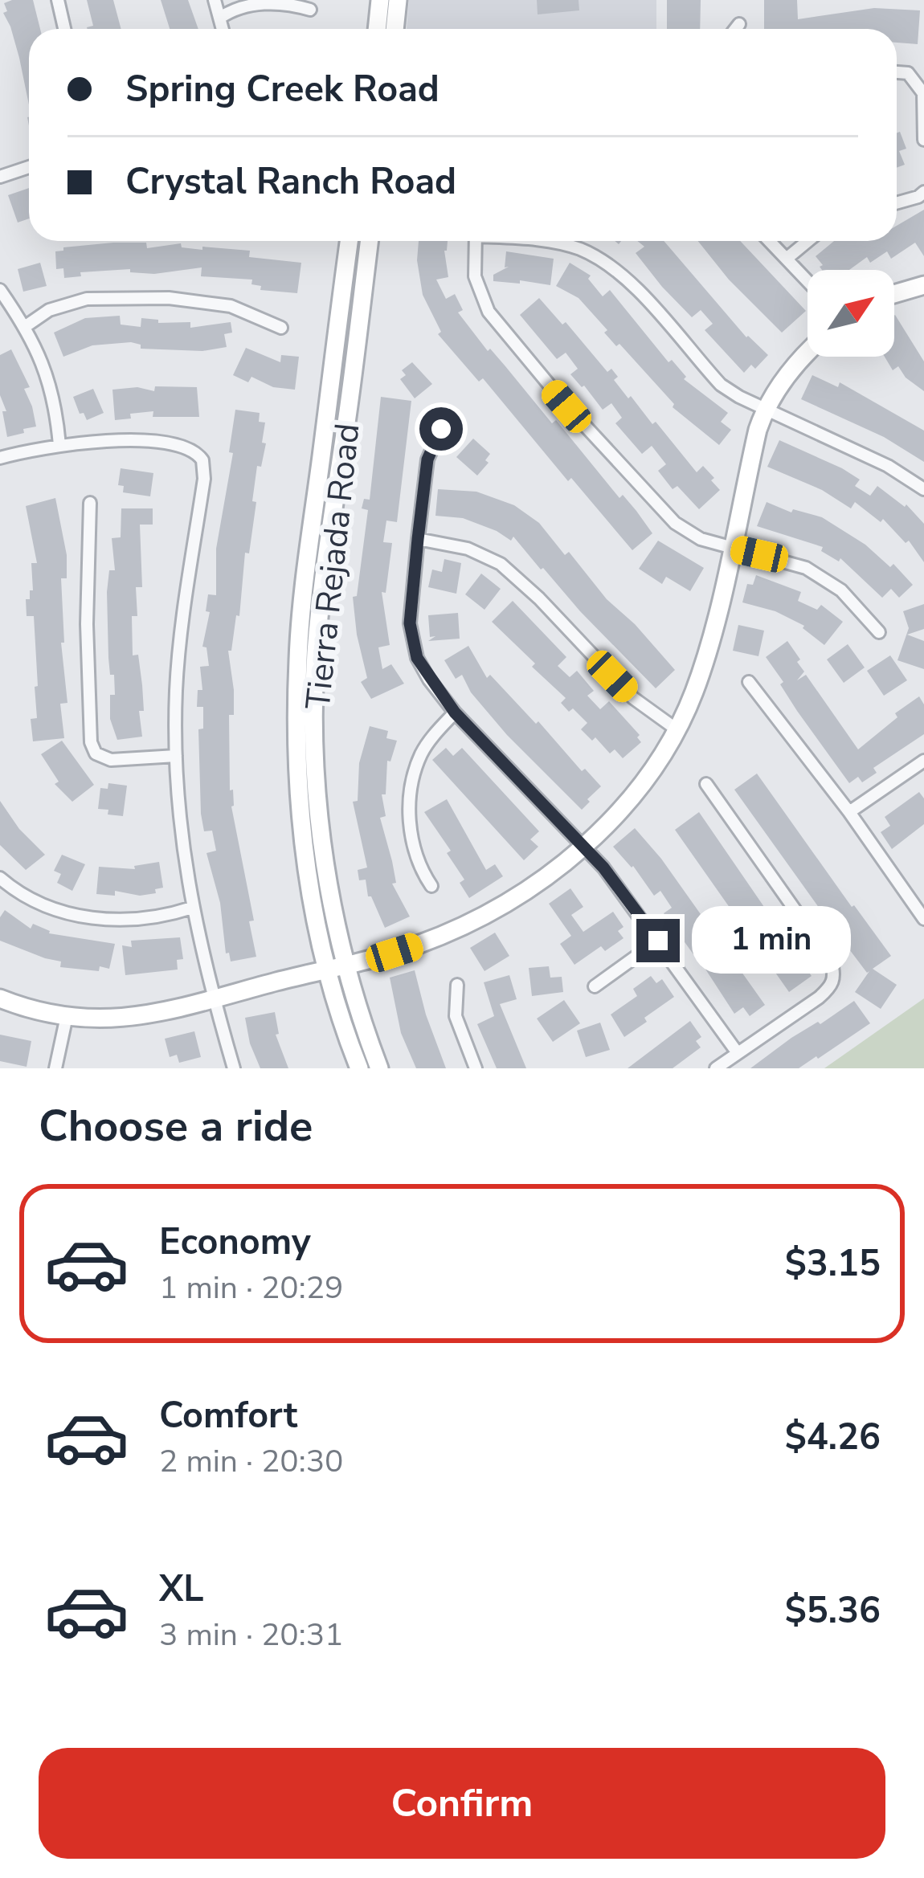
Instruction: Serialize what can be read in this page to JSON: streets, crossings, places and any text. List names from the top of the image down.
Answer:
{
  "streets": {
    "main road": ["Tierra Rejada Road"]
  },
  "north": "top right",
  "page": {
    "banner": ["Spring Creek Road", "Crystal Ranch Road"],
    "bubble": "1 min",
    "heading": "Choose a ride",
    "list": [
      {
        "name": "Economy",
        "note": "1 min · 20:29",
        "value": "$3.15"
      },
      {
        "name": "Comfort",
        "note": "2 min · 20:30",
        "value": "$4.26"
      },
      {
        "name": "XL",
        "note": "3 min · 20:31",
        "value": "$5.36"
      }
    ],
    "buttons": "Confirm"
  }
}
